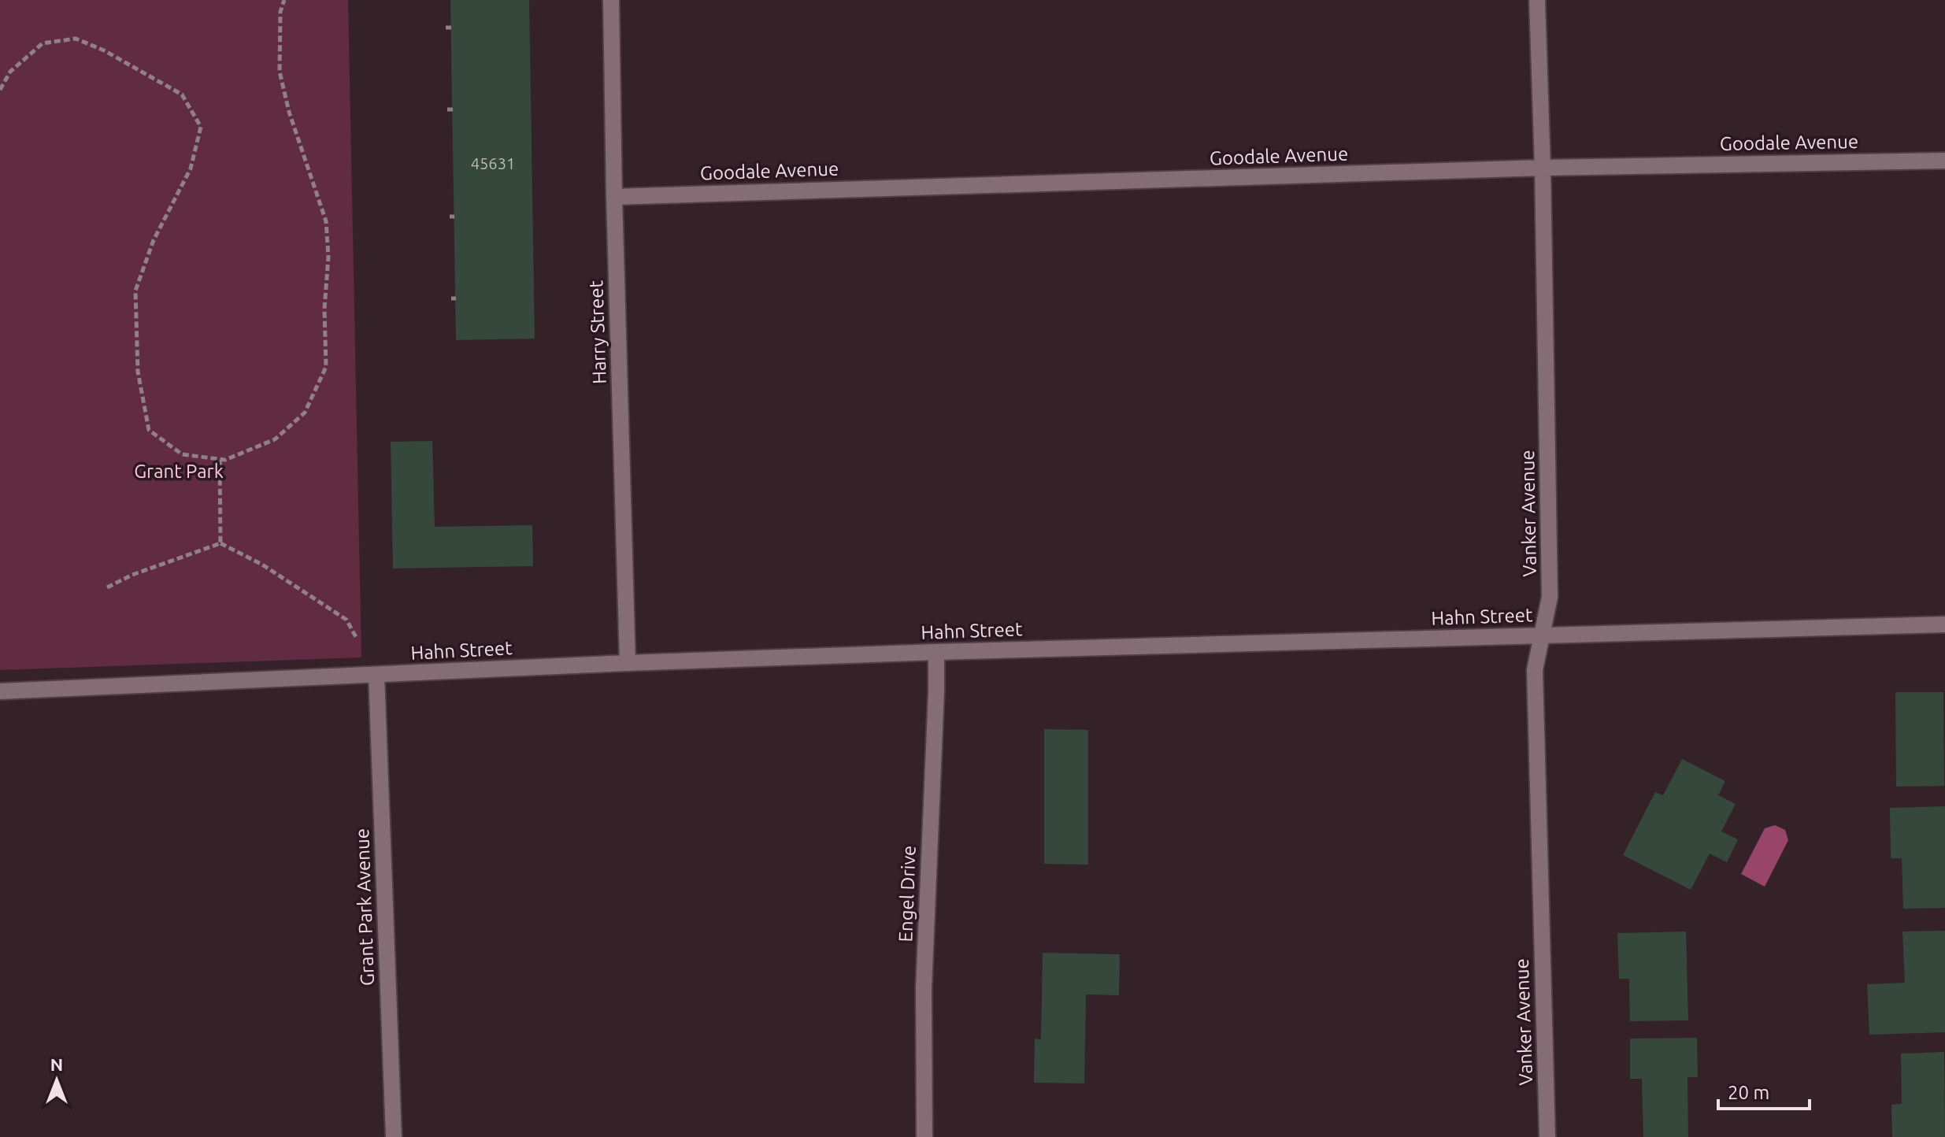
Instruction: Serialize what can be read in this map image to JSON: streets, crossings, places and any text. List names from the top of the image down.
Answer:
{
  "streets": {
    "street": [
      "Goodale Avenue",
      "Harry Street",
      "Vanker Avenue",
      "Hahn Street",
      "Engel Drive",
      "Grant Park Avenue"
    ]
  },
  "crossings": [
    ["Goodale Avenue", "Harry Street"],
    ["Goodale Avenue", "Vanker Avenue"],
    ["Harry Street", "Hahn Street"],
    ["Vanker Avenue", "Hahn Street"],
    ["Hahn Street", "Engel Drive"],
    ["Hahn Street", "Grant Park Avenue"]
  ],
  "parks": ["Grant Park"],
  "house_numbers": ["45631"],
  "scale_bar": "20 m",
  "north": "top"
}
